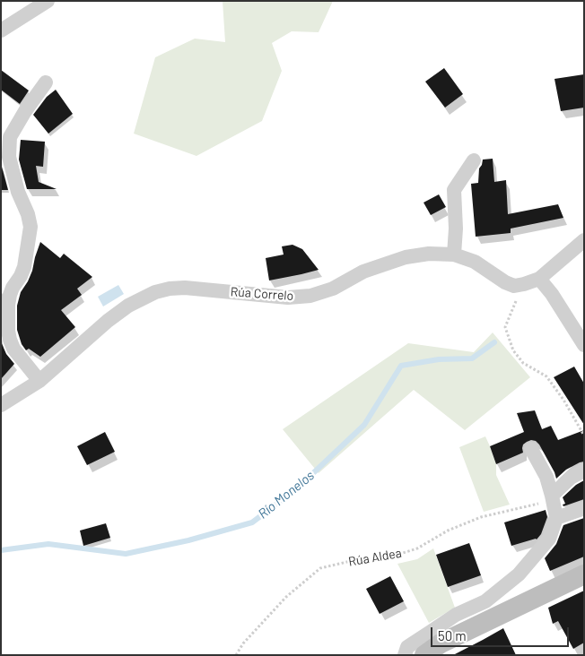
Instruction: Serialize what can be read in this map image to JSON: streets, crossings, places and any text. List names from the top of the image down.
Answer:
{
  "streets": {
    "street": ["Rúa Correlo"],
    "path": ["Rúa Aldea"]
  },
  "water": ["Río Monelos"],
  "scale_bar": "50 m"
}
